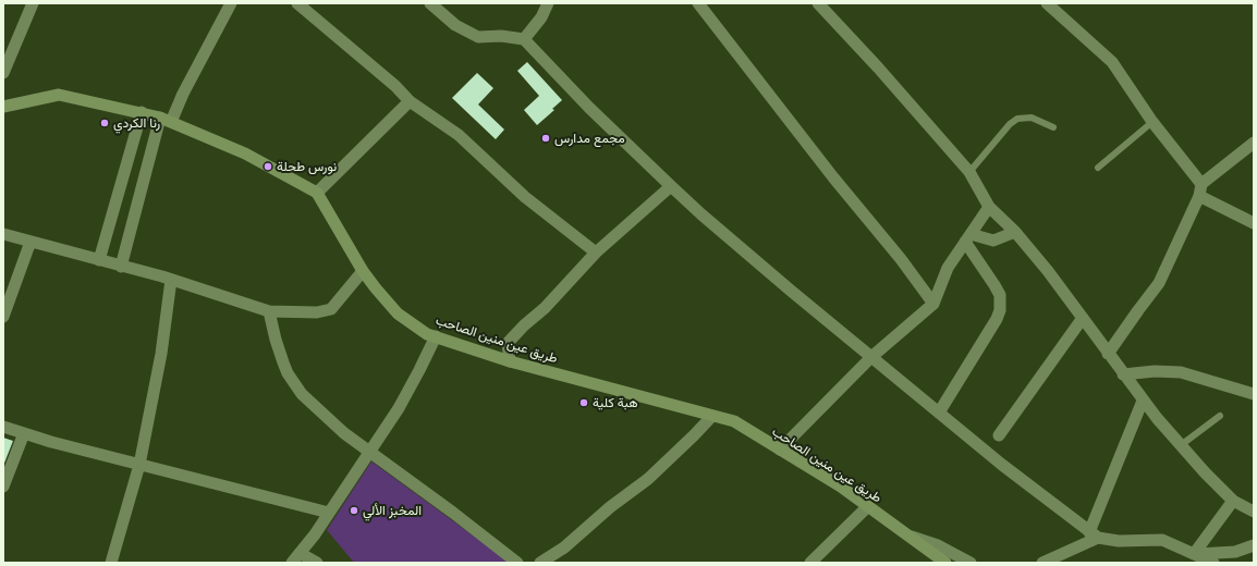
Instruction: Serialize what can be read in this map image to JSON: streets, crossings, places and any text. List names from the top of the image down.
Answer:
{
  "streets": {
    "main road": ["طريق عين منين الصاحب"]
  },
  "places": [
    "رنا الكردي",
    "مجمع مدارس",
    "نورس طحلة",
    "هبة كلية",
    "المخبز الألي"
  ]
}
